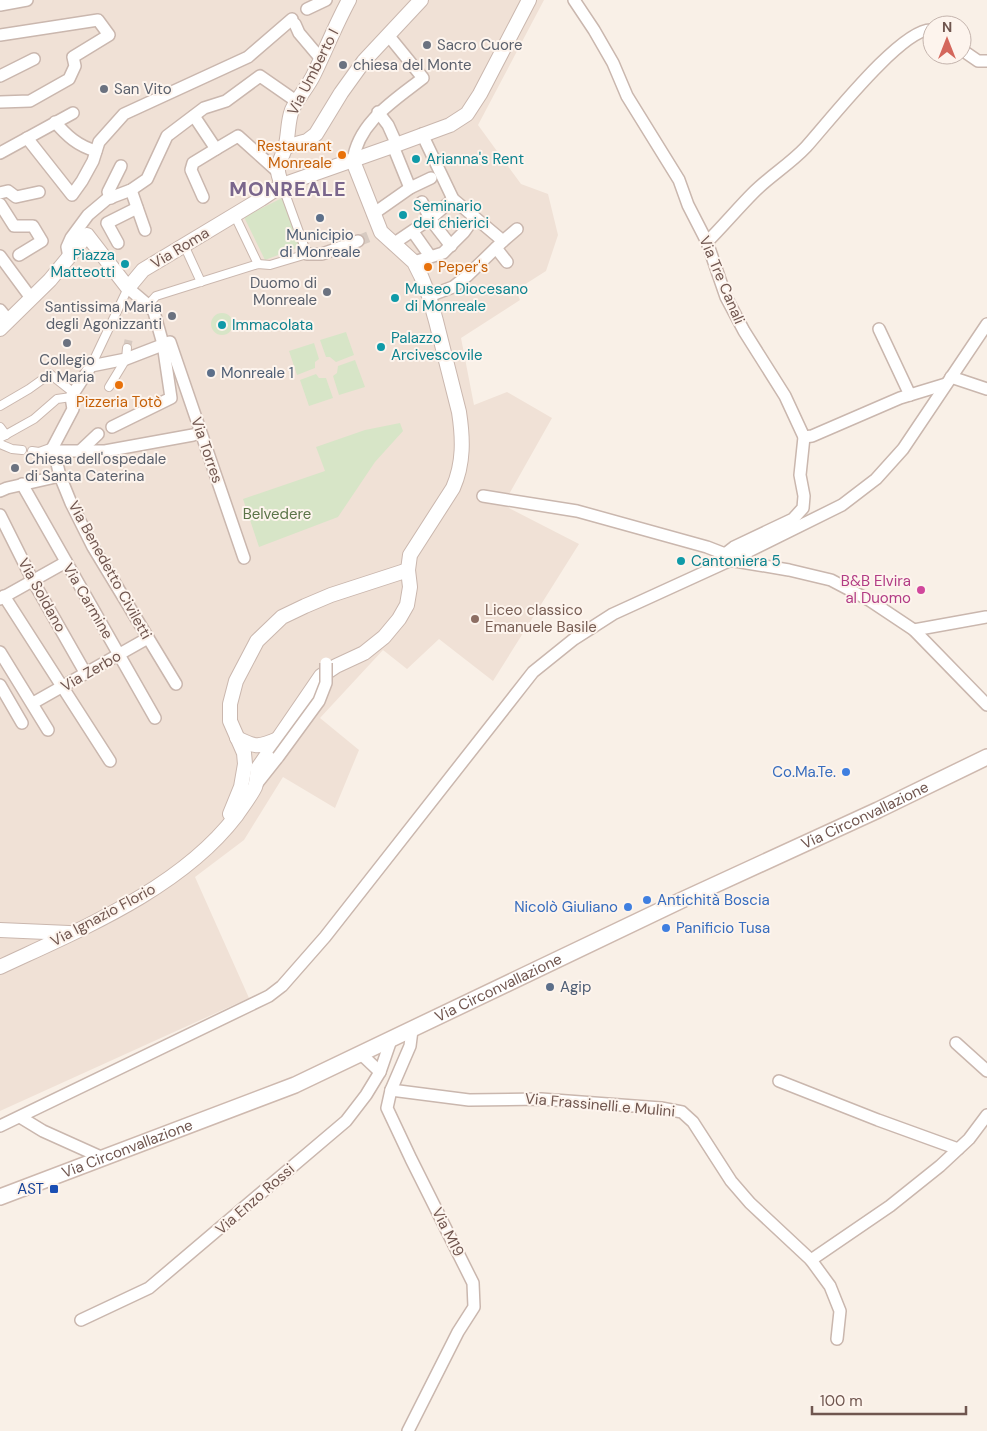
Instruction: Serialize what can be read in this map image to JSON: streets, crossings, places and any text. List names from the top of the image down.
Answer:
{
  "streets": {
    "main road": ["Via Circonvallazione"],
    "street": [
      "Via Umberto I",
      "Via Roma",
      "Via Tre Canali",
      "Via Torres",
      "Via Benedetto Civiletti",
      "Via Soldano",
      "Via Carmine",
      "Via Zerbo",
      "Via Ignazio Florio",
      "Via Frassinelli e Mulini",
      "Via Enzo Rossi",
      "Via M19"
    ]
  },
  "crossings": [
    ["Via Benedetto Civiletti", "Via Zerbo"],
    ["Via Soldano", "Via Zerbo"],
    ["Via Carmine", "Via Zerbo"],
    ["Via Circonvallazione", "Via Enzo Rossi"],
    ["Via Circonvallazione", "Via M19"],
    ["Via Frassinelli e Mulini", "Via M19"]
  ],
  "districts": ["MONREALE"],
  "parks": ["Belvedere"],
  "places": {
    "other": [
      "Sacro Cuore",
      "chiesa del Monte",
      "San Vito",
      "Restaurant Monreale",
      "Arianna's Rent",
      "Seminario dei chierici",
      "Municipio di Monreale",
      "Piazza Matteotti",
      "Peper's",
      "Duomo di Monreale",
      "Museo Diocesano di Monreale",
      "Santissima Maria degli Agonizzanti",
      "Immacolata",
      "Collegio di Maria",
      "Palazzo Arcivescovile",
      "Monreale 1",
      "Pizzeria Totò",
      "Chiesa dell'ospedale di Santa Caterina",
      "Cantoniera 5",
      "B&B Elvira al Duomo",
      "Liceo classico Emanuele Basile",
      "Co.Ma.Te.",
      "Antichità Boscia",
      "Nicolò Giuliano",
      "Panificio Tusa",
      "Agip"
    ],
    "transit": ["AST"]
  },
  "scale_bar": "100 m",
  "north": "top"
}
